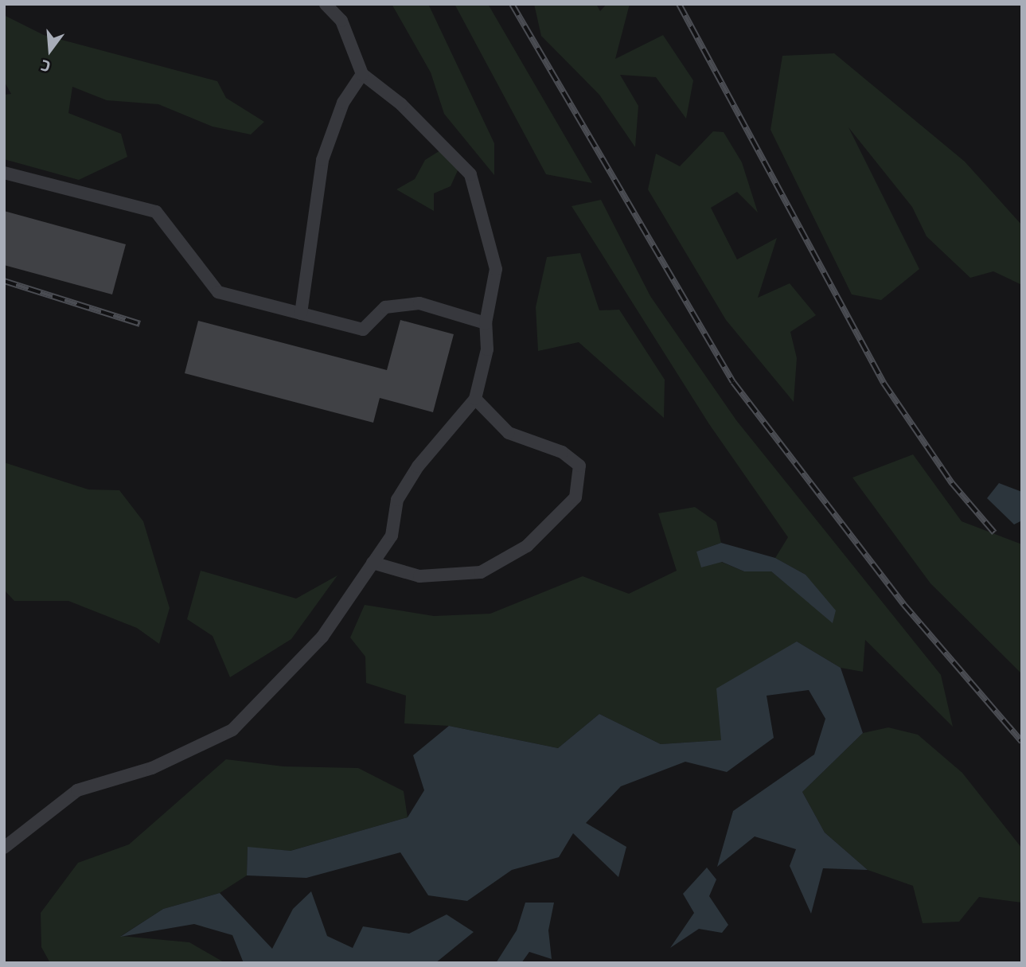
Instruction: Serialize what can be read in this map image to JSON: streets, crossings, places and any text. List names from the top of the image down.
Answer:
{
  "north": "bottom"
}
